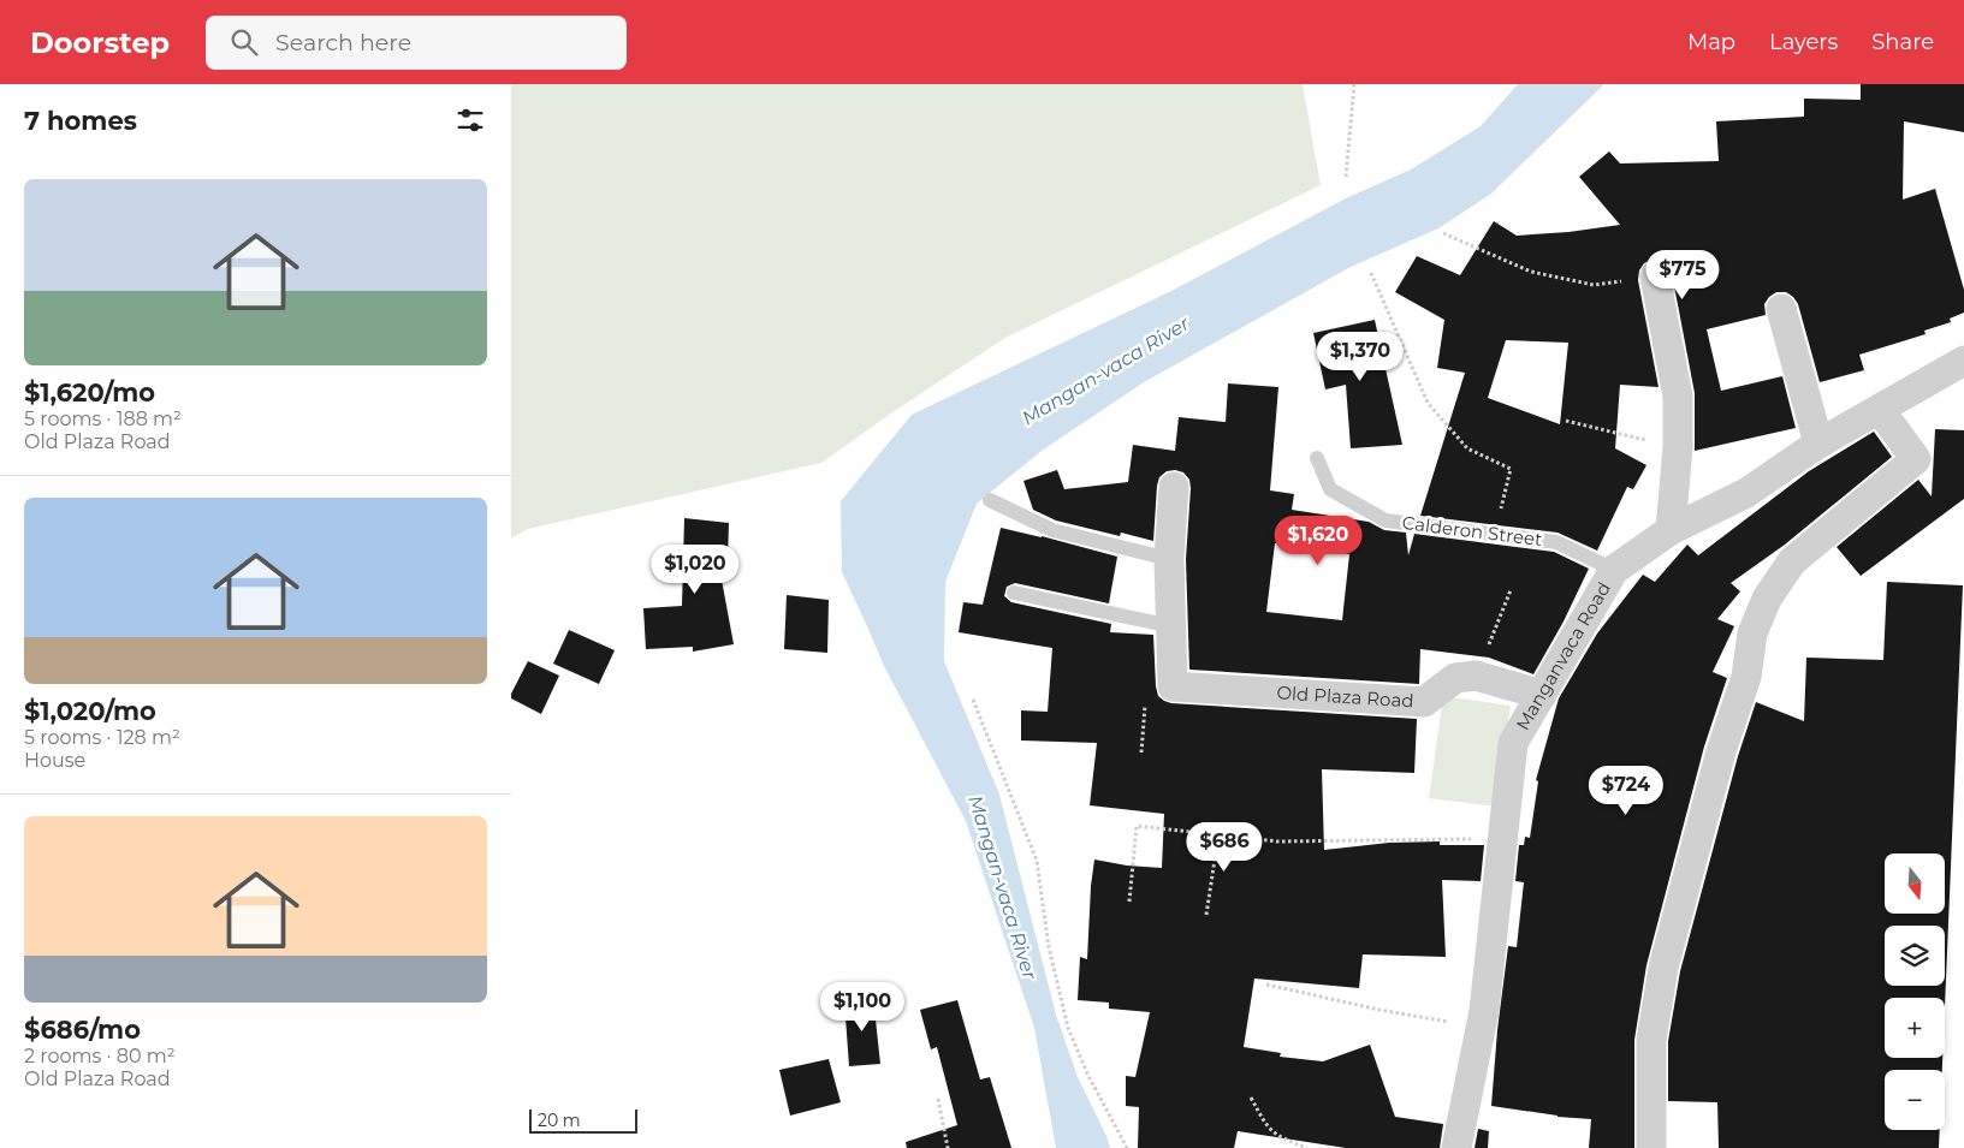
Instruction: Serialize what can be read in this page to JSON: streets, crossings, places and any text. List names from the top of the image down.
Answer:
{
  "streets": {
    "street": ["Manganvaca Road", "Old Plaza Road"],
    "lane": ["Calderon Street"]
  },
  "crossings": [
    ["Calderon Street", "Manganvaca Road"]
  ],
  "water": ["Mangan-vaca River"],
  "scale_bar": "20 m",
  "north": "bottom",
  "page": {
    "header": "Doorstep",
    "search": "Search here",
    "nav": ["Map", "Layers", "Share"],
    "heading": "7 homes",
    "list": [
      {
        "name": "$1,620/mo",
        "note": "5 rooms · 188 m² · Old Plaza Road"
      },
      {
        "name": "$1,020/mo",
        "note": "5 rooms · 128 m² · House"
      },
      {
        "name": "$686/mo",
        "note": "2 rooms · 80 m² · Old Plaza Road"
      }
    ],
    "price": [
      "$775",
      "$1,370",
      "$1,620",
      "$1,020",
      "$724",
      "$686",
      "$1,100"
    ],
    "map_buttons": ["+", "−"],
    "scale": "20 m"
  }
}
